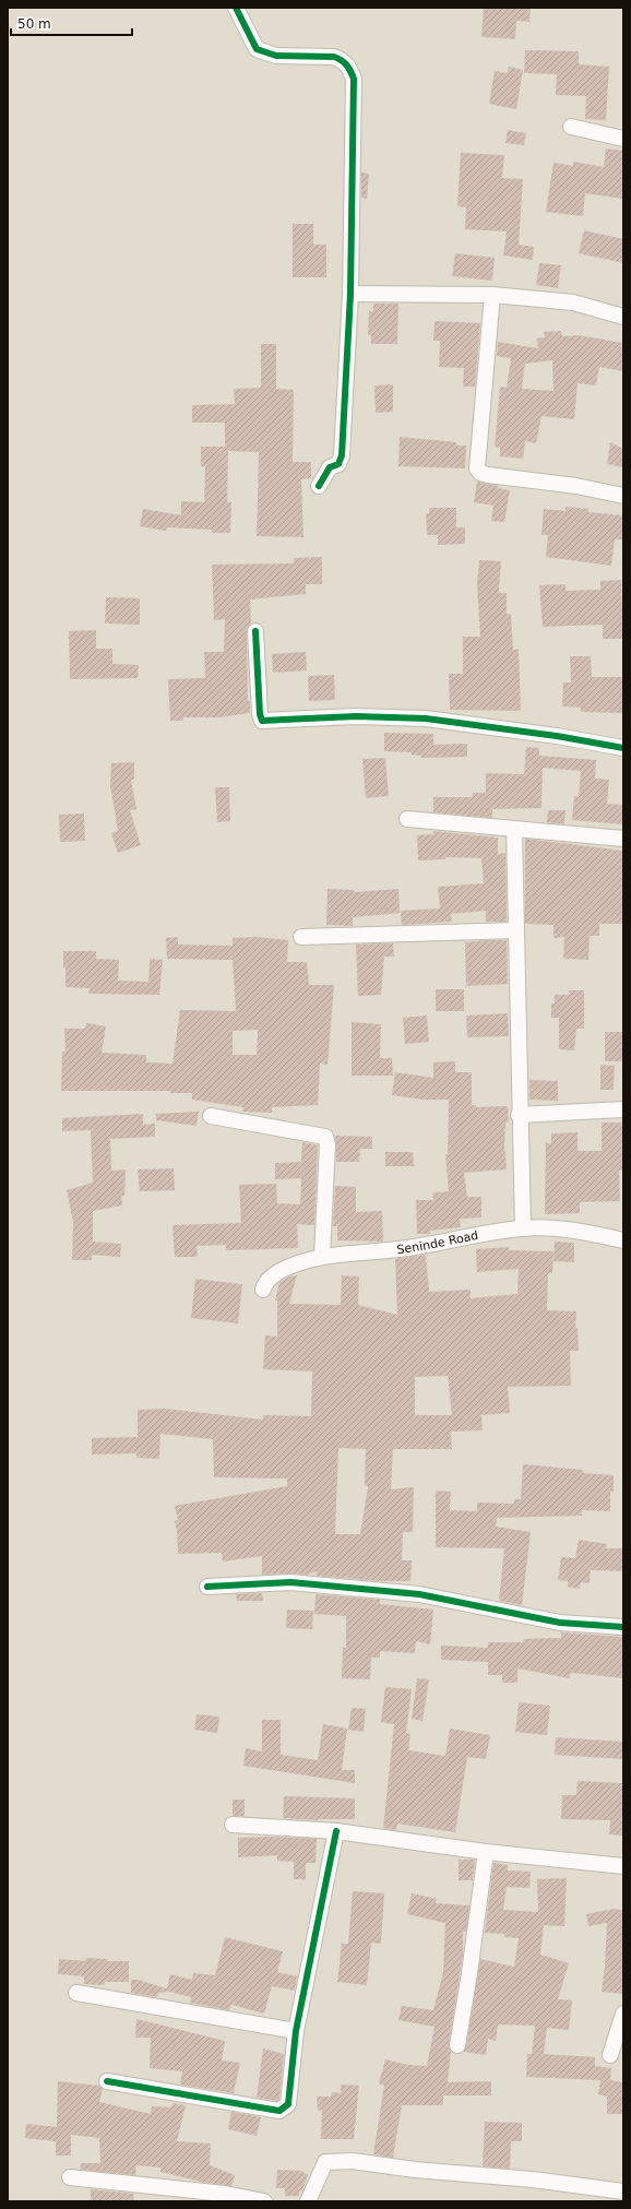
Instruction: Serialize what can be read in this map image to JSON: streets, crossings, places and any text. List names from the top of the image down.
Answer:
{
  "streets": {
    "street": ["Seninde Road"]
  },
  "scale_bar": "50 m"
}
